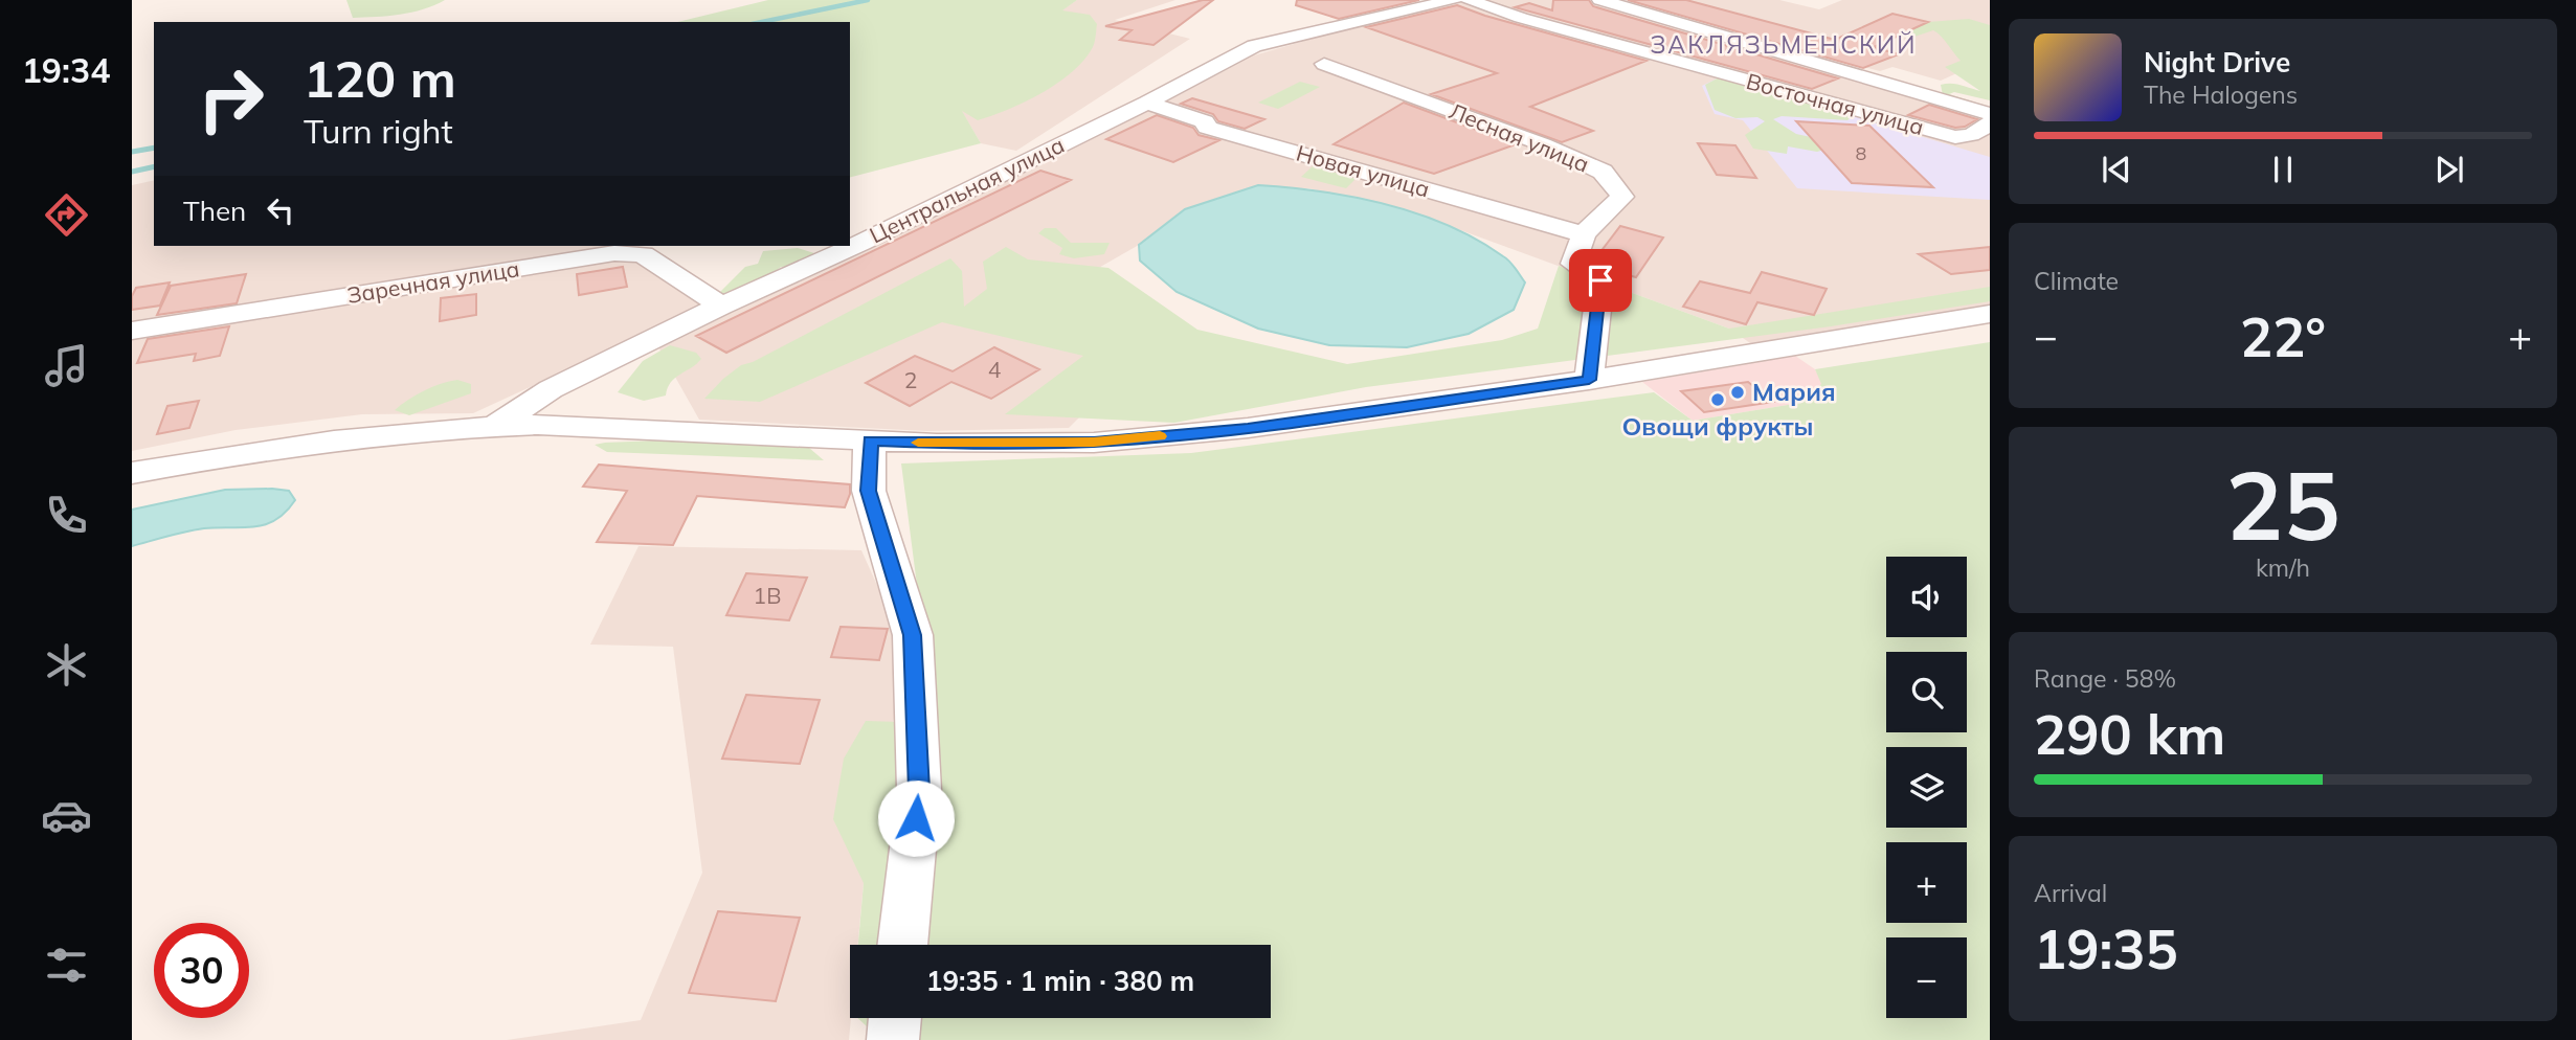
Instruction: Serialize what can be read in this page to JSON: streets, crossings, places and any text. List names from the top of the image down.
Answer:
{
  "streets": {
    "street": [
      "Восточная улица",
      "Лесная улица",
      "Новая улица",
      "Центральная улица",
      "Заречная улица"
    ]
  },
  "crossings": [
    ["Лесная улица", "Новая улица"],
    ["Новая улица", "Центральная улица"],
    ["Центральная улица", "Заречная улица"]
  ],
  "districts": ["ЗАКЛЯЗЬМЕНСКИЙ"],
  "places": ["Мария", "Овощи фрукты"],
  "house_numbers": [
    "8",
    "4",
    "2",
    "1В"
  ],
  "page": {
    "tabs": "19:34",
    "turn": ["120 m", "Turn right"],
    "song": ["Night Drive", "The Halogens"],
    "then": "Then",
    "tile": [
      "Climate",
      ["25", "km/h"],
      ["Range · 58%", "290 km"],
      ["Arrival", "19:35"]
    ],
    "heat": ["−", "22°", "+"],
    "map_buttons": ["+", "−"],
    "limit": "30",
    "trip": "19:35 · 1 min · 380 m"
  }
}
